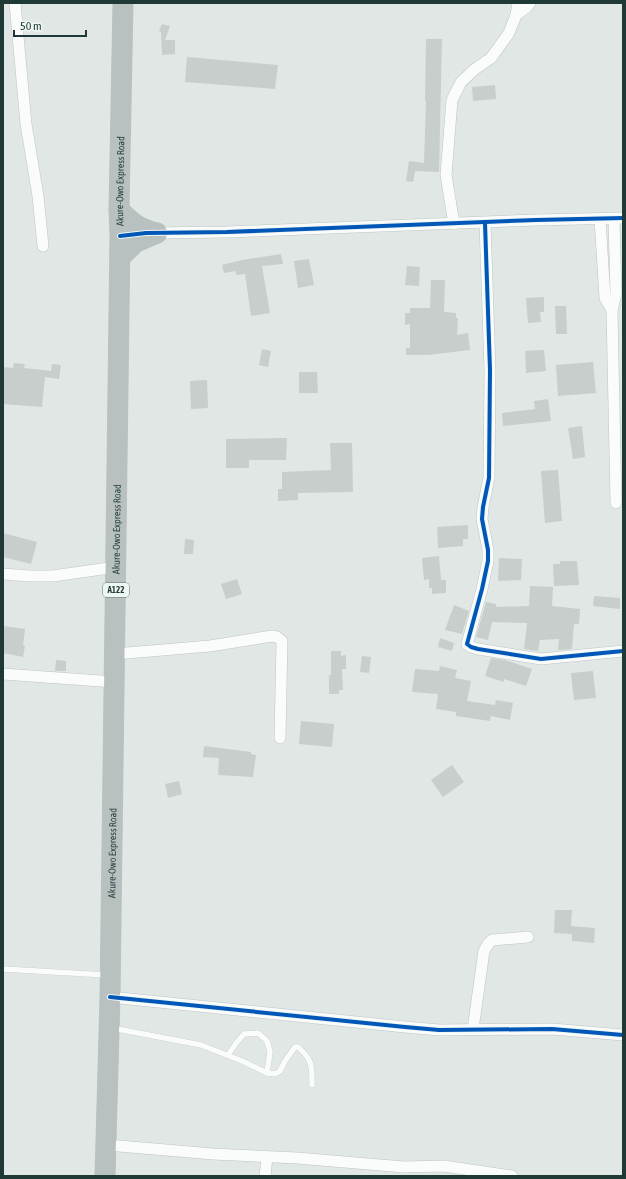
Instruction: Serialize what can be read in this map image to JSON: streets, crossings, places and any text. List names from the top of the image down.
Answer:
{
  "streets": {
    "highway": ["Akure-Owo Express Road", "A122"]
  },
  "scale_bar": "50 m"
}
